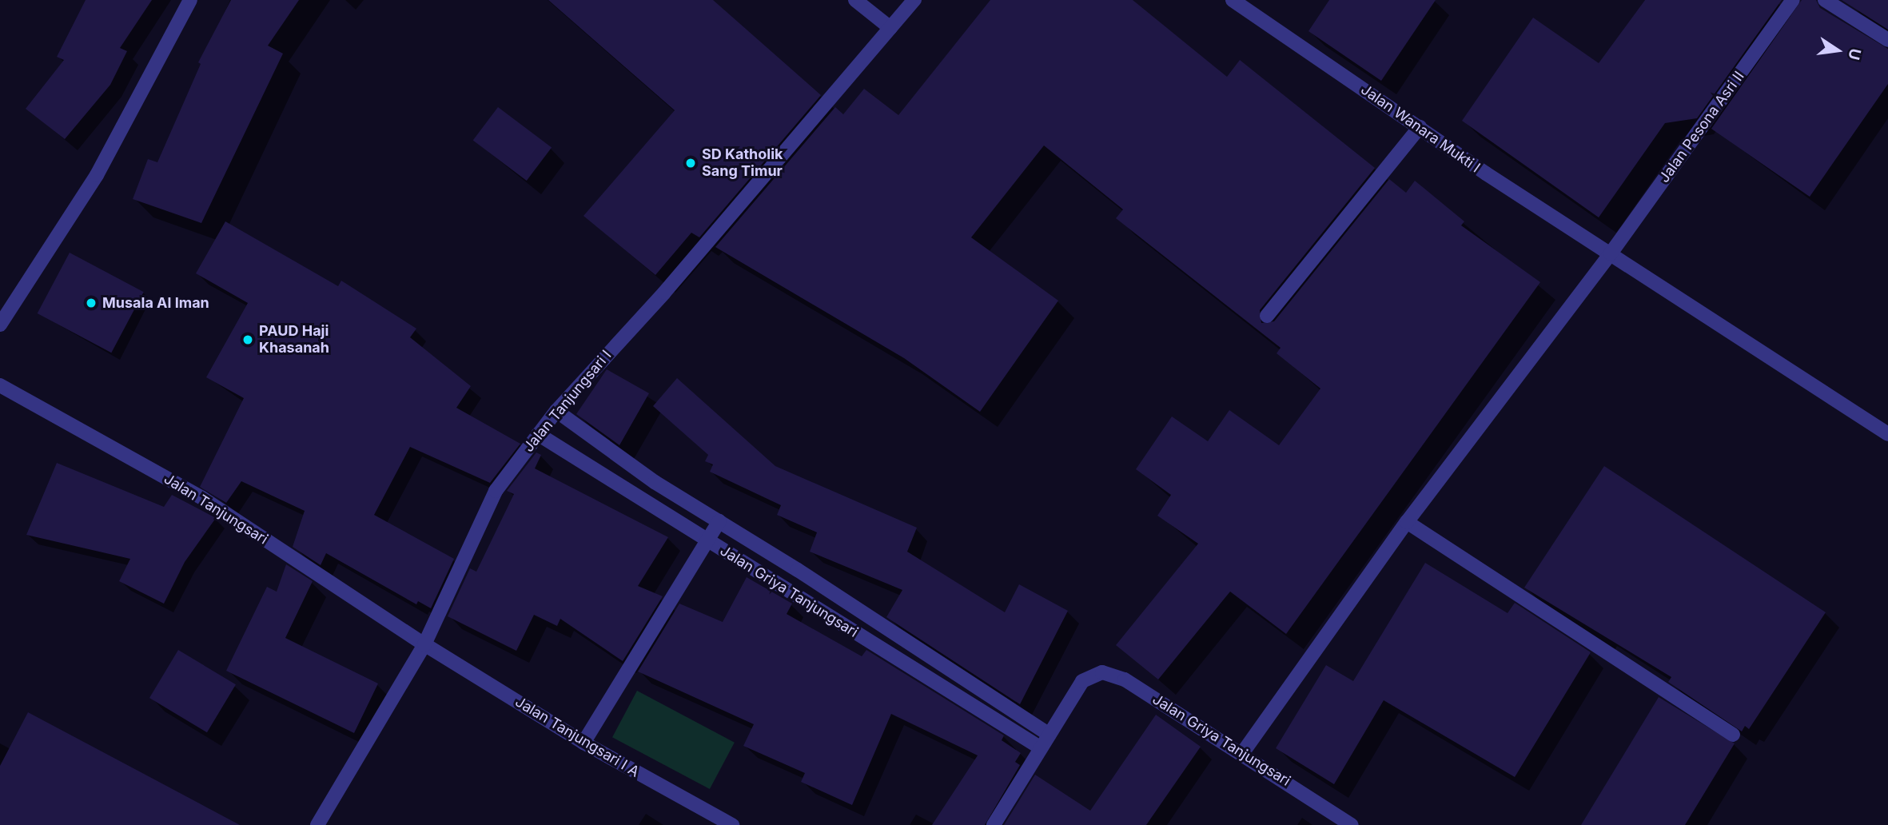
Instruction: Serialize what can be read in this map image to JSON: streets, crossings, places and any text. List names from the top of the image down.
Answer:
{
  "streets": {
    "street": [
      "Jalan Pesona Asri II",
      "Jalan Wanara Mukti I",
      "Jalan Tanjungsari I",
      "Jalan Tanjungsari",
      "Jalan Griya Tanjungsari",
      "Jalan Tanjungsari I A"
    ]
  },
  "crossings": [
    ["Jalan Pesona Asri II", "Jalan Wanara Mukti I"],
    ["Jalan Pesona Asri II", "Jalan Griya Tanjungsari"],
    ["Jalan Tanjungsari I", "Jalan Tanjungsari"],
    ["Jalan Tanjungsari I", "Jalan Griya Tanjungsari"],
    ["Jalan Tanjungsari I", "Jalan Tanjungsari I A"],
    ["Jalan Tanjungsari", "Jalan Tanjungsari I A"]
  ],
  "places": ["SD Katholik Sang Timur", "Musala Al Iman", "PAUD Haji Khasanah"],
  "north": "right"
}
